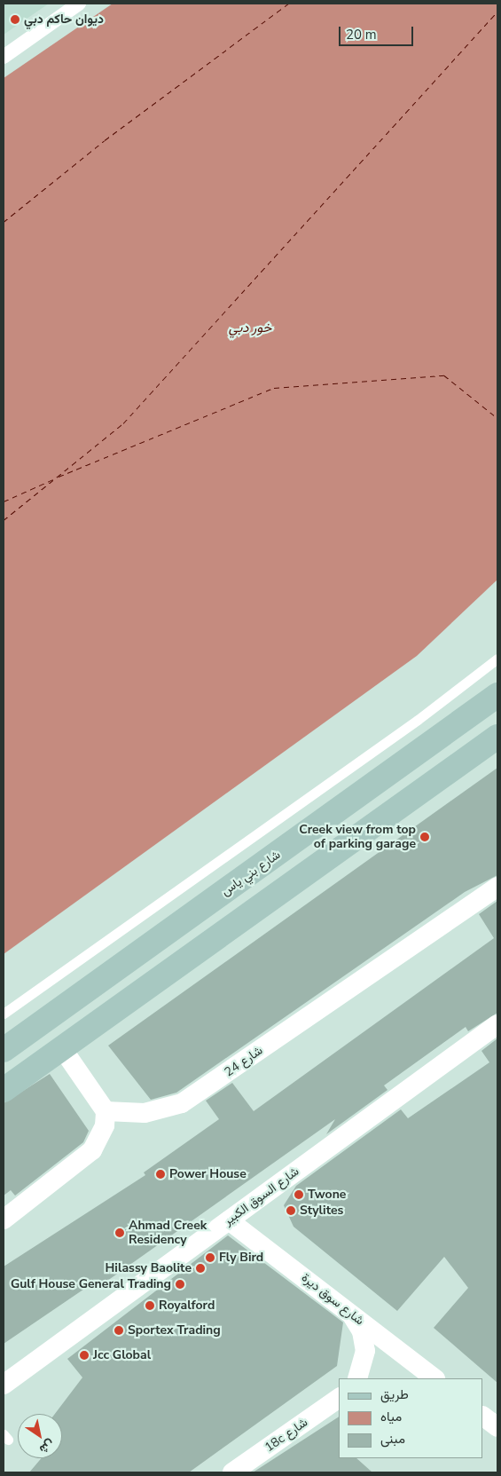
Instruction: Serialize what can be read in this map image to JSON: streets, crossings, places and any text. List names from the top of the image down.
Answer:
{
  "streets": {
    "main road": ["شارع بني ياس"],
    "street": [
      "شارع 24",
      "شارع السوق الكبير",
      "شارع سوق ديرة",
      "18c شارع"
    ]
  },
  "crossings": [
    ["شارع السوق الكبير", "شارع سوق ديرة"]
  ],
  "water": ["خور دبي"],
  "places": [
    "ديوان حاكم دبي",
    "Creek view from top of parking garage",
    "Power House",
    "Twone",
    "Stylites",
    "Ahmad Creek Residency",
    "Fly Bird",
    "Hilassy Baolite",
    "Gulf House General Trading",
    "Royalford",
    "Sportex Trading",
    "Jcc Global"
  ],
  "legend": ["طريق", "مياه", "مبنى"],
  "scale_bar": "20 m",
  "north": "bottom right"
}
